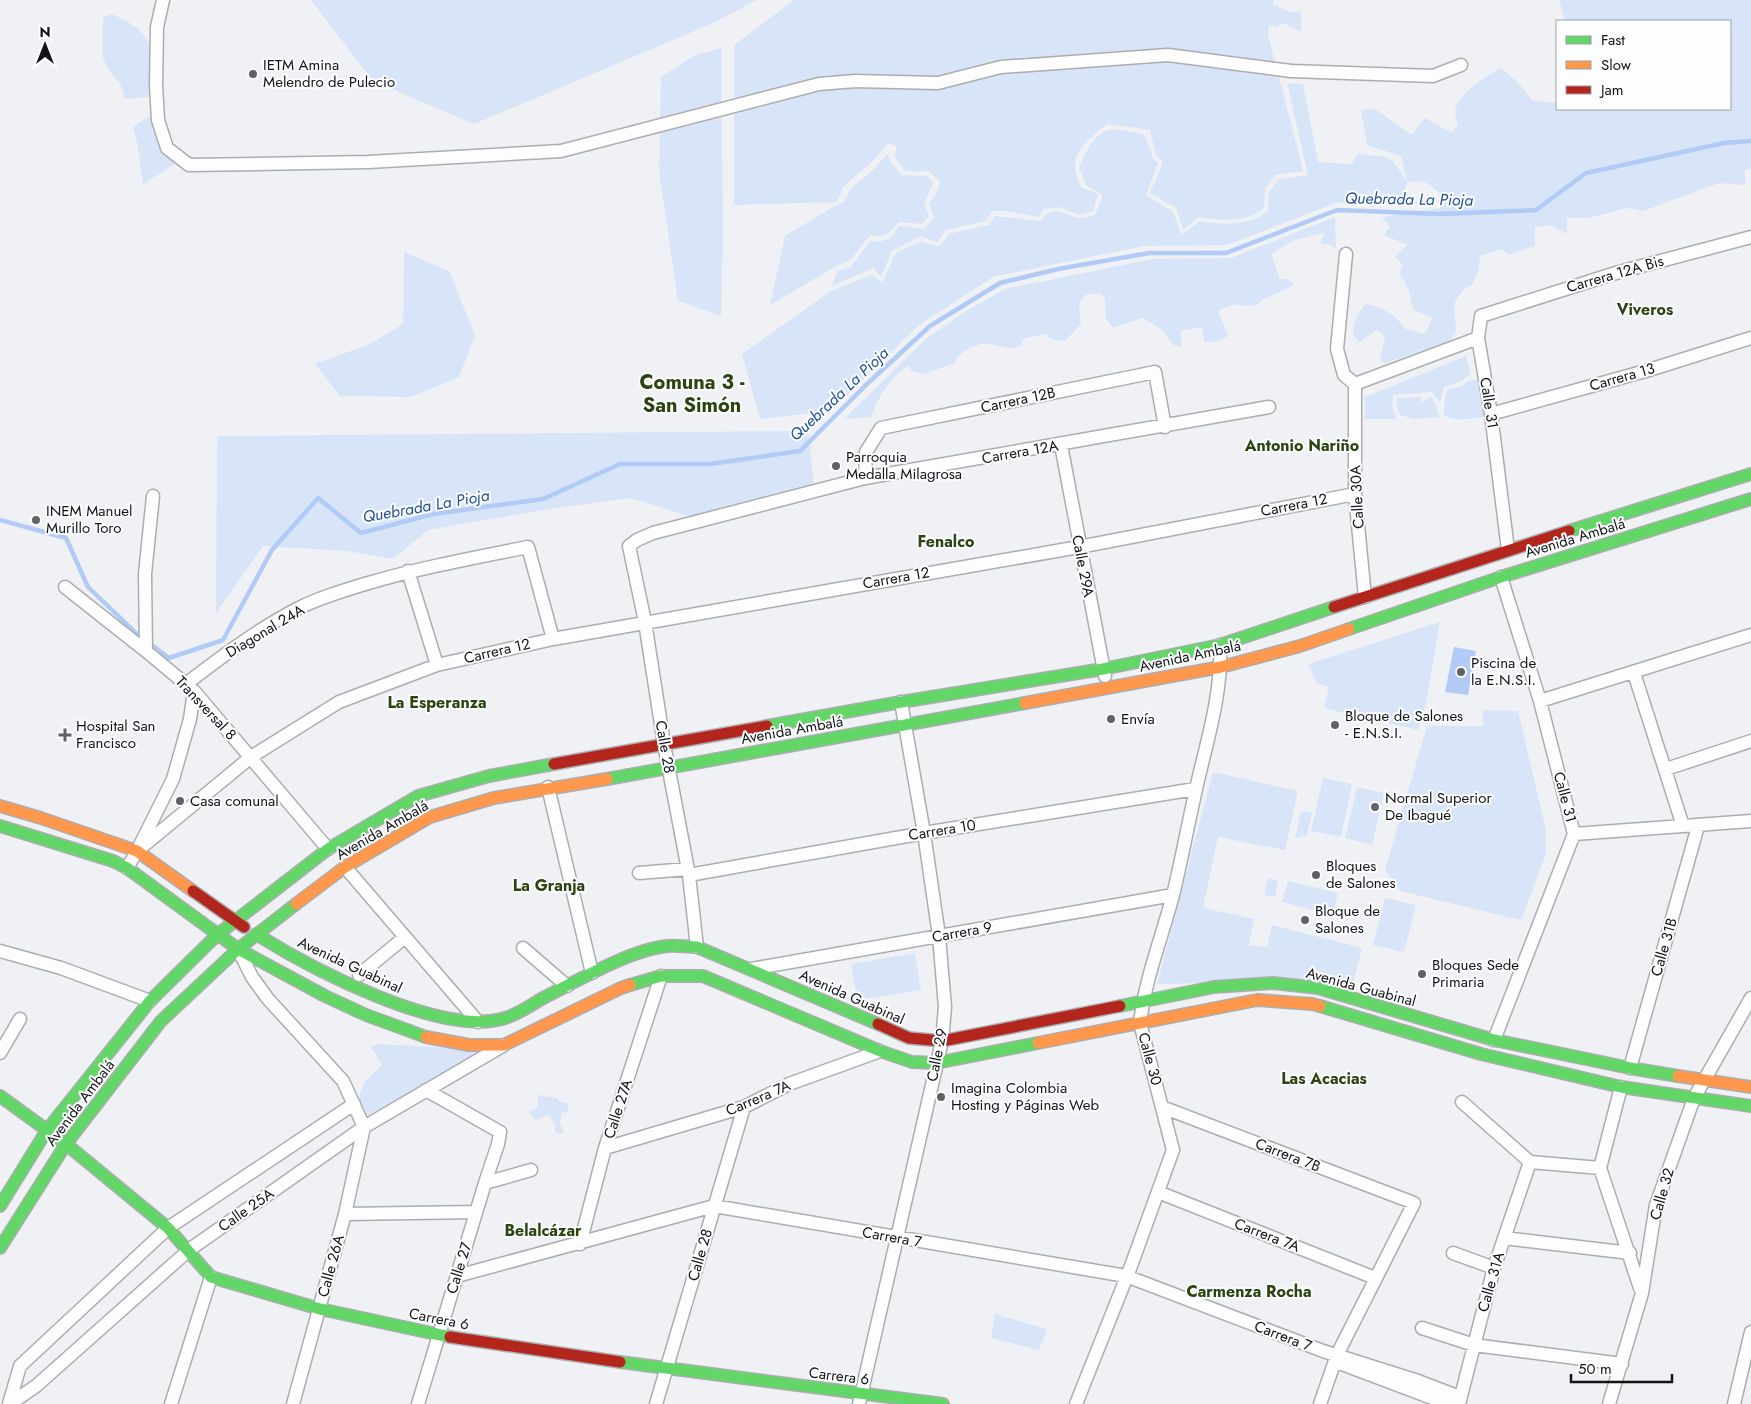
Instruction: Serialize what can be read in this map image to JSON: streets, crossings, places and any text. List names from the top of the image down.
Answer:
{
  "streets": {
    "main road": ["Avenida Ambalá", "Avenida Guabinal", "Carrera 6"],
    "street": [
      "Carrera 12A Bis",
      "Carrera 13",
      "Carrera 12B",
      "Calle 31",
      "Carrera 12A",
      "Calle 30A",
      "Carrera 12",
      "Calle 29A",
      "Diagonal 24A",
      "Transversal 8",
      "Calle 28",
      "Carrera 10",
      "Carrera 9",
      "Calle 31B",
      "Calle 29",
      "Calle 30",
      "Carrera 7A",
      "Calle 27A",
      "Carrera 7B",
      "Calle 32",
      "Calle 25A",
      "Carrera 7",
      "Calle 26A",
      "Calle 27",
      "Calle 31A"
    ]
  },
  "crossings": [
    ["Carrera 12A Bis", "Calle 31"],
    ["Carrera 13", "Calle 31"],
    ["Carrera 12B", "Carrera 12A"],
    ["Calle 31", "Avenida Ambalá"],
    ["Calle 31", "Avenida Guabinal"],
    ["Carrera 12A", "Calle 29A"],
    ["Carrera 12A", "Calle 28"],
    ["Calle 30A", "Carrera 12"],
    ["Calle 30A", "Avenida Ambalá"],
    ["Carrera 12", "Calle 29A"],
    ["Carrera 12", "Transversal 8"],
    ["Carrera 12", "Calle 28"],
    ["Carrera 12", "Avenida Guabinal"],
    ["Avenida Ambalá", "Calle 29A"],
    ["Avenida Ambalá", "Transversal 8"],
    ["Avenida Ambalá", "Calle 28"],
    ["Avenida Ambalá", "Avenida Guabinal"],
    ["Avenida Ambalá", "Calle 29"],
    ["Avenida Ambalá", "Calle 30"],
    ["Diagonal 24A", "Transversal 8"],
    ["Calle 28", "Carrera 10"],
    ["Calle 28", "Avenida Guabinal"],
    ["Calle 28", "Carrera 7A"],
    ["Calle 28", "Carrera 7"],
    ["Calle 28", "Carrera 6"],
    ["Carrera 10", "Calle 29"],
    ["Carrera 10", "Calle 30"],
    ["Carrera 9", "Avenida Guabinal"],
    ["Carrera 9", "Calle 29"],
    ["Carrera 9", "Calle 30"],
    ["Calle 31B", "Avenida Guabinal"],
    ["Avenida Guabinal", "Calle 29"],
    ["Avenida Guabinal", "Calle 30"],
    ["Avenida Guabinal", "Carrera 7A"],
    ["Avenida Guabinal", "Calle 27A"],
    ["Avenida Guabinal", "Calle 32"],
    ["Avenida Guabinal", "Calle 25A"],
    ["Calle 29", "Carrera 7"],
    ["Calle 29", "Carrera 6"],
    ["Calle 30", "Carrera 7A"],
    ["Calle 30", "Carrera 7B"],
    ["Calle 30", "Carrera 7"],
    ["Carrera 7A", "Calle 27A"],
    ["Carrera 7A", "Carrera 7B"],
    ["Calle 27A", "Carrera 7"],
    ["Calle 25A", "Calle 26A"],
    ["Calle 25A", "Calle 27"],
    ["Carrera 7", "Calle 27"],
    ["Carrera 7", "Calle 31A"],
    ["Calle 26A", "Carrera 6"],
    ["Calle 27", "Carrera 6"]
  ],
  "districts": [
    "Viveros",
    "Comuna 3 - San Simón",
    "Antonio Nariño",
    "Fenalco",
    "La Esperanza",
    "La Granja",
    "Las Acacias",
    "Belalcázar",
    "Carmenza Rocha"
  ],
  "water": ["Quebrada La Pioja"],
  "places": {
    "other": [
      "IETM Amina Melendro de Pulecio",
      "Parroquia Medalla Milagrosa",
      "INEM Manuel Murillo Toro",
      "Piscina de la E.N.S.I.",
      "Envía",
      "Bloque de Salones - E.N.S.I.",
      "Casa comunal",
      "Normal Superior De Ibagué",
      "Bloques de Salones",
      "Bloque de Salones",
      "Bloques Sede Primaria",
      "Imagina Colombia Hosting y Páginas Web"
    ],
    "health": ["Hospital San Francisco"]
  },
  "legend": ["Fast", "Slow", "Jam"],
  "scale_bar": "50 m",
  "north": "top"
}
